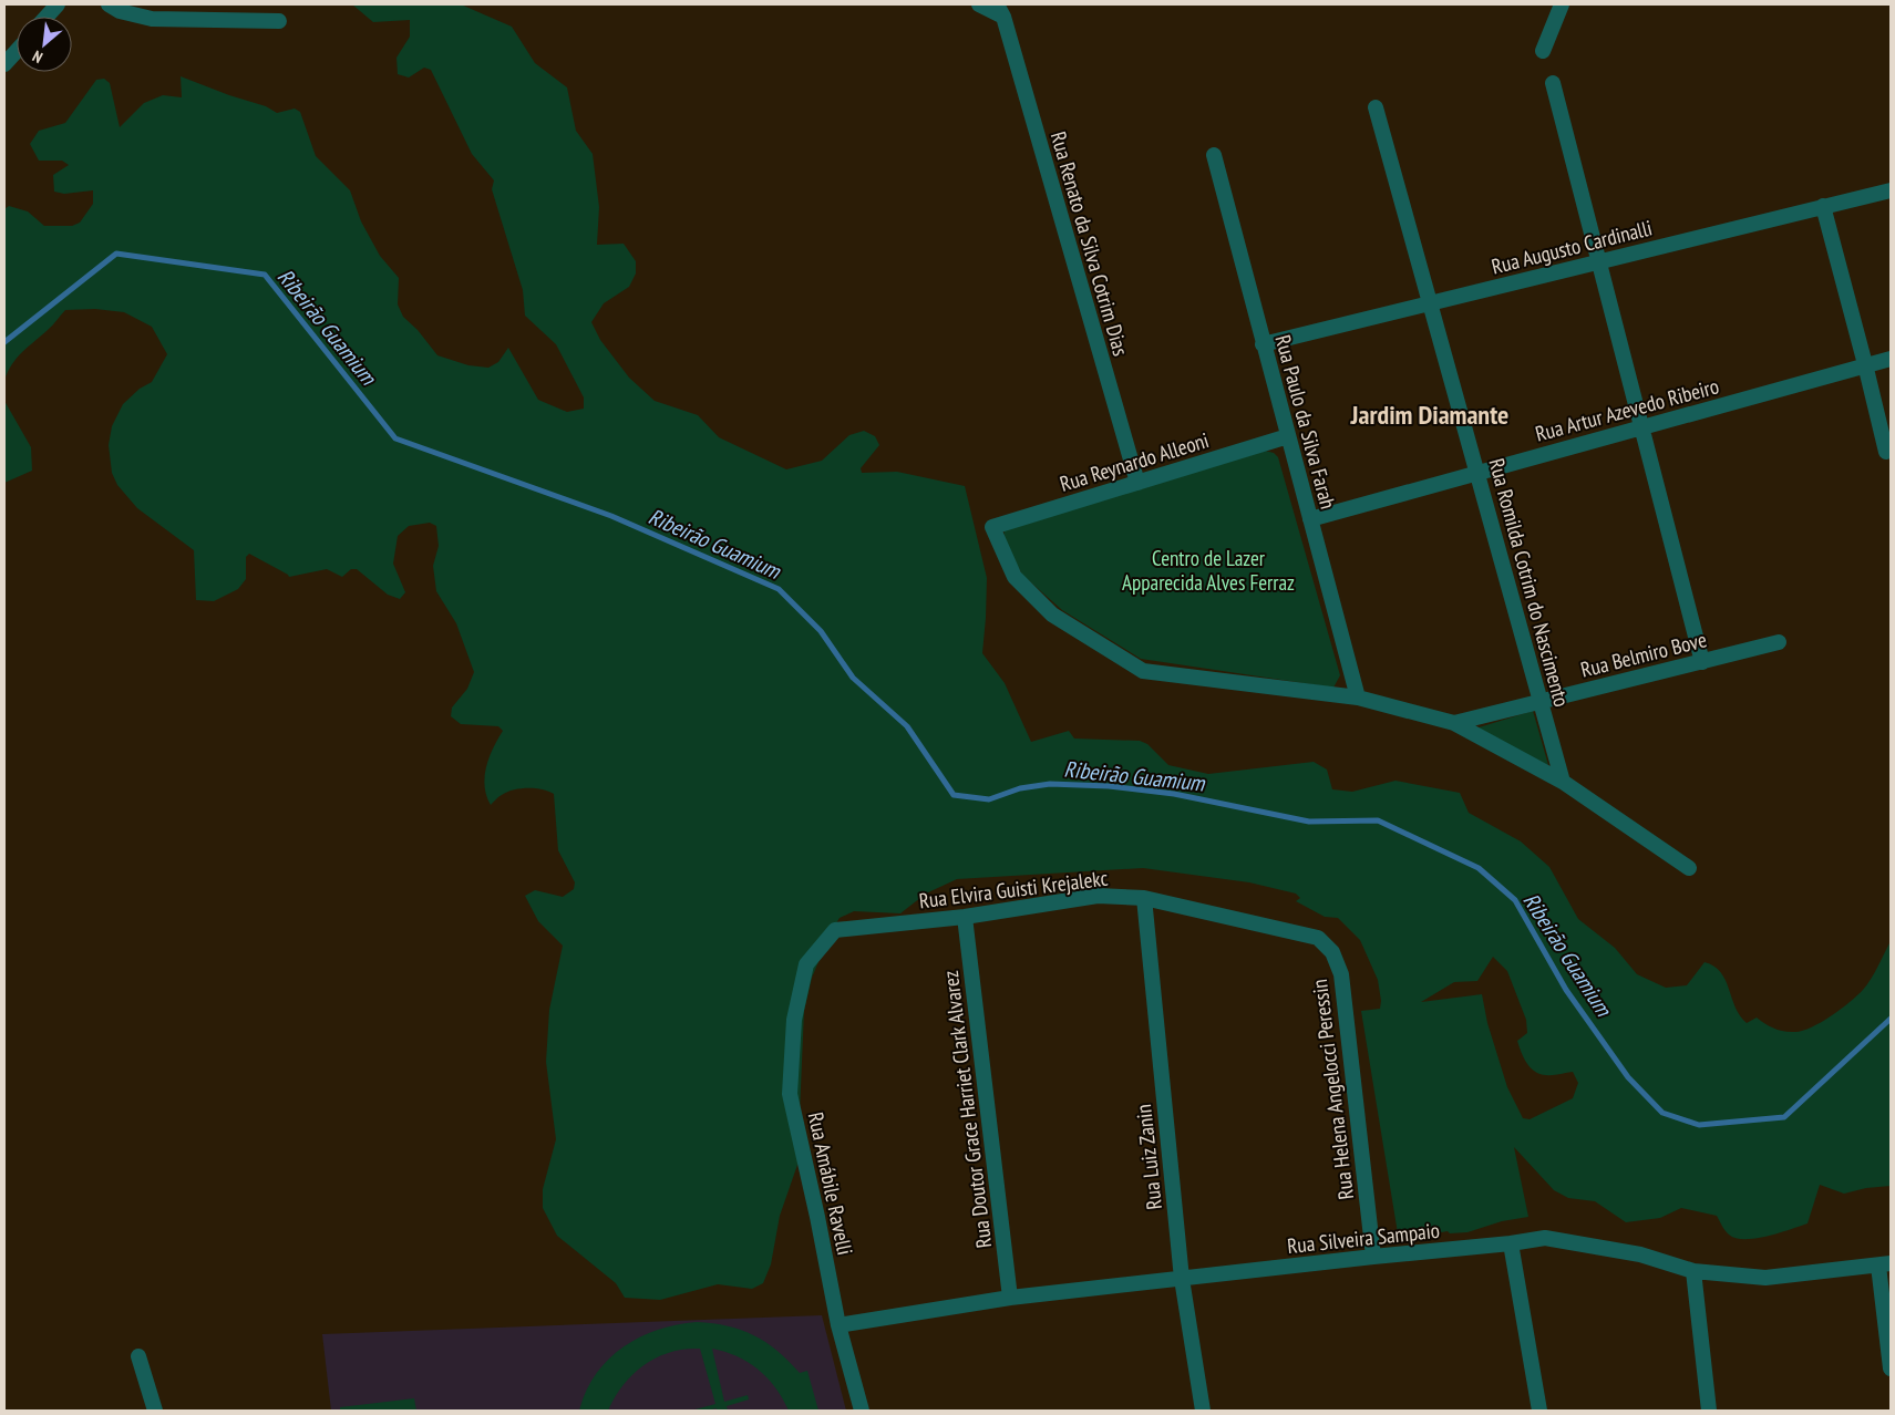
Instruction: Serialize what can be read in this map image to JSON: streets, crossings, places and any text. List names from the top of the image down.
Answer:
{
  "streets": {
    "street": [
      "Rua Renato da Silva Cotrim Dias",
      "Rua Augusto Cardinalli",
      "Rua Artur Azevedo Ribeiro",
      "Rua Paulo da Silva Farah",
      "Rua Reynardo Alleoni",
      "Rua Romilda Cotrim do Nascimento",
      "Rua Belmiro Bove",
      "Rua Elvira Guisti Krejalekc",
      "Rua Helena Angelocci Peressin",
      "Rua Doutor Grace Harriet Clark Alvarez",
      "Rua Luiz Zanin",
      "Rua Amábile Ravelli",
      "Rua Silveira Sampaio"
    ]
  },
  "crossings": [
    ["Rua Renato da Silva Cotrim Dias", "Rua Reynardo Alleoni"],
    ["Rua Augusto Cardinalli", "Rua Paulo da Silva Farah"],
    ["Rua Augusto Cardinalli", "Rua Romilda Cotrim do Nascimento"],
    ["Rua Artur Azevedo Ribeiro", "Rua Paulo da Silva Farah"],
    ["Rua Artur Azevedo Ribeiro", "Rua Romilda Cotrim do Nascimento"],
    ["Rua Paulo da Silva Farah", "Rua Reynardo Alleoni"],
    ["Rua Romilda Cotrim do Nascimento", "Rua Belmiro Bove"],
    ["Rua Elvira Guisti Krejalekc", "Rua Helena Angelocci Peressin"],
    ["Rua Elvira Guisti Krejalekc", "Rua Doutor Grace Harriet Clark Alvarez"],
    ["Rua Elvira Guisti Krejalekc", "Rua Luiz Zanin"],
    ["Rua Elvira Guisti Krejalekc", "Rua Amábile Ravelli"],
    ["Rua Helena Angelocci Peressin", "Rua Silveira Sampaio"],
    ["Rua Doutor Grace Harriet Clark Alvarez", "Rua Silveira Sampaio"],
    ["Rua Luiz Zanin", "Rua Silveira Sampaio"],
    ["Rua Amábile Ravelli", "Rua Silveira Sampaio"]
  ],
  "districts": ["Jardim Diamante"],
  "water": ["Ribeirão Guamium"],
  "parks": ["Centro de Lazer Apparecida Alves Ferraz"],
  "north": "bottom left"
}
